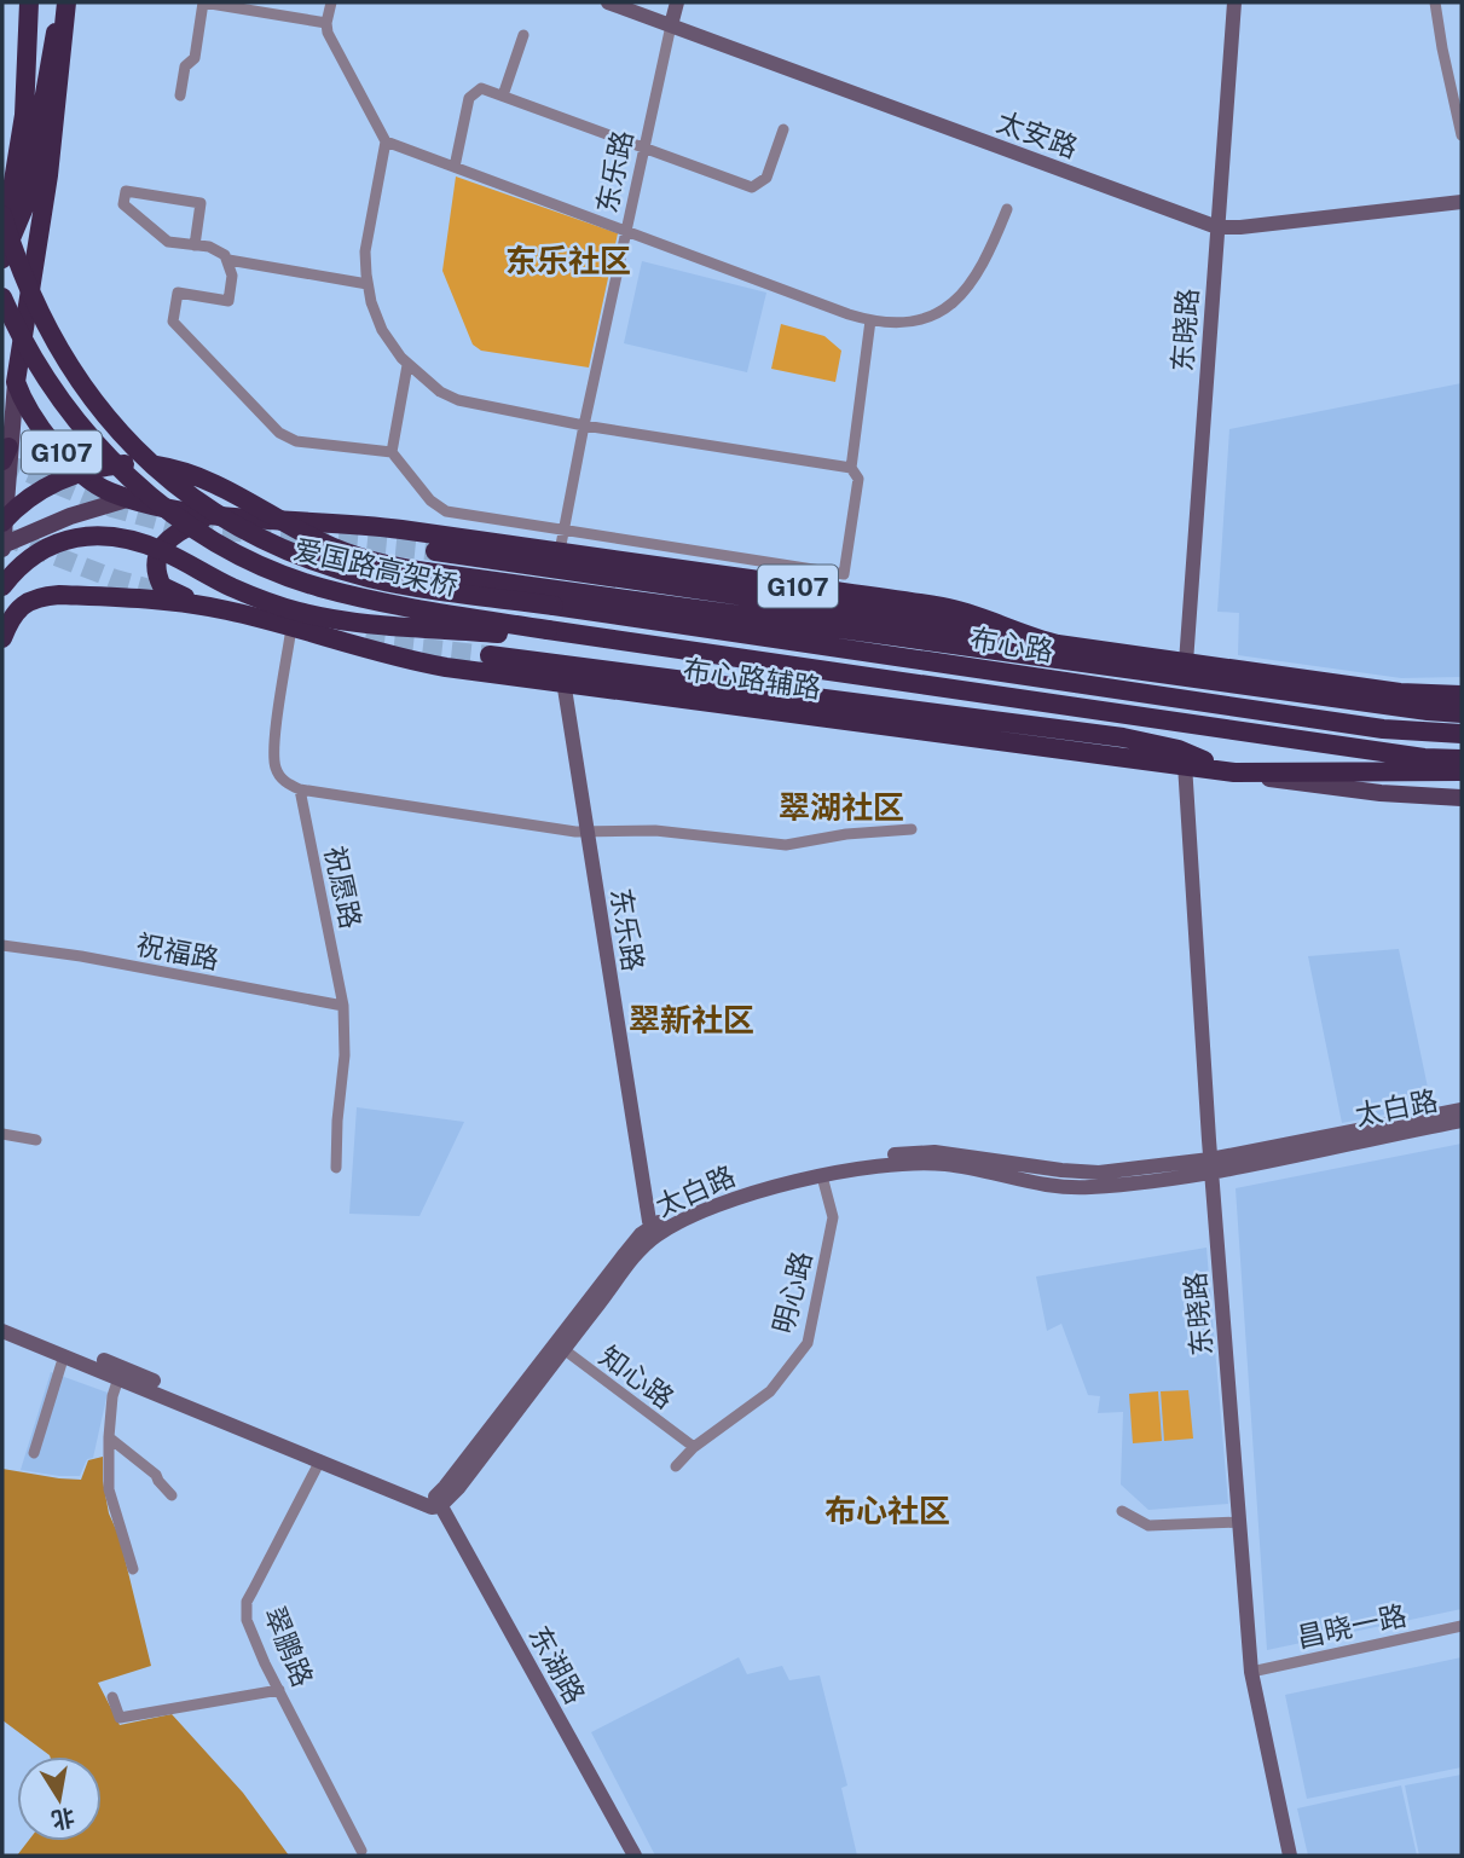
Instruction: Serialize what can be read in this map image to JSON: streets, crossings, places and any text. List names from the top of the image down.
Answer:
{
  "streets": {
    "highway": [
      "G107",
      "爱国路高架桥",
      "布心路",
      "布心路辅路"
    ],
    "street": [
      "太安路",
      "东乐路",
      "东晓路",
      "祝愿路",
      "祝福路",
      "太白路",
      "明心路",
      "知心路",
      "昌晓一路",
      "翠鹏路",
      "东湖路"
    ]
  },
  "crossings": [
    ["太安路", "东乐路"],
    ["太安路", "东晓路"],
    ["东乐路", "G107"],
    ["东乐路", "布心路辅路"],
    ["东乐路", "太白路"],
    ["东晓路", "G107"],
    ["东晓路", "布心路辅路"],
    ["东晓路", "太白路"],
    ["东晓路", "昌晓一路"],
    ["爱国路高架桥", "布心路"],
    ["布心路辅路", "祝愿路"],
    ["祝愿路", "祝福路"],
    ["太白路", "明心路"],
    ["太白路", "知心路"],
    ["太白路", "东湖路"],
    ["明心路", "知心路"]
  ],
  "districts": [
    "东乐社区",
    "翠湖社区",
    "翠新社区",
    "布心社区"
  ],
  "north": "bottom"
}
